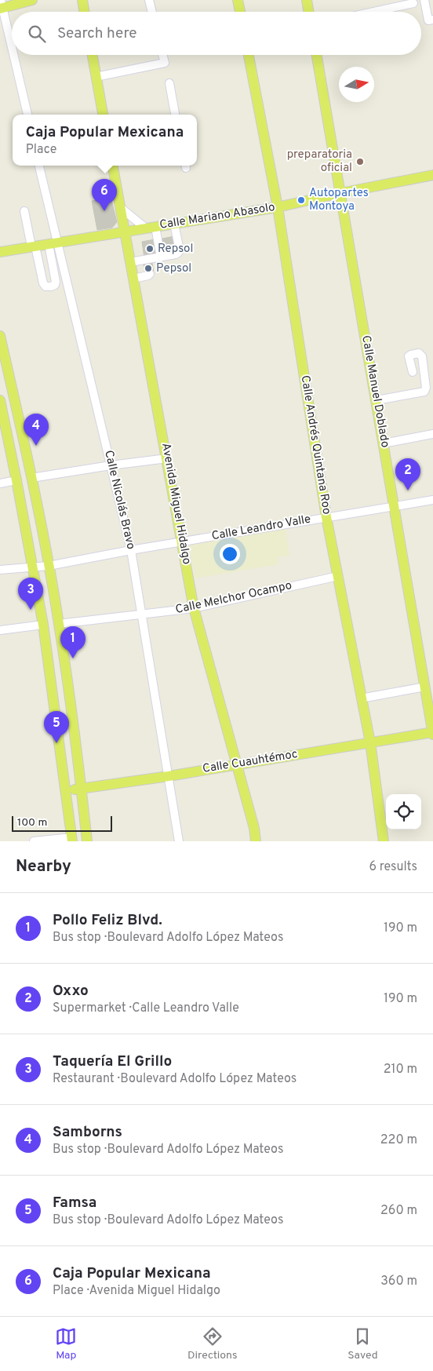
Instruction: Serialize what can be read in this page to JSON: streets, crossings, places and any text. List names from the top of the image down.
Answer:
{
  "streets": {
    "main road": [
      "Calle Mariano Abasolo",
      "Calle Manuel Doblado",
      "Calle Andrés Quintana Roo",
      "Avenida Miguel Hidalgo",
      "Calle Cuauhtémoc"
    ],
    "street": ["Calle Nicolás Bravo", "Calle Leandro Valle", "Calle Melchor Ocampo"]
  },
  "crossings": [
    ["Calle Mariano Abasolo", "Calle Manuel Doblado"],
    ["Calle Mariano Abasolo", "Calle Andrés Quintana Roo"],
    ["Calle Mariano Abasolo", "Calle Nicolás Bravo"],
    ["Calle Mariano Abasolo", "Avenida Miguel Hidalgo"],
    ["Calle Manuel Doblado", "Calle Leandro Valle"],
    ["Calle Manuel Doblado", "Calle Cuauhtémoc"],
    ["Calle Andrés Quintana Roo", "Calle Leandro Valle"],
    ["Calle Andrés Quintana Roo", "Calle Melchor Ocampo"],
    ["Calle Andrés Quintana Roo", "Calle Cuauhtémoc"],
    ["Calle Nicolás Bravo", "Calle Leandro Valle"],
    ["Calle Nicolás Bravo", "Calle Melchor Ocampo"],
    ["Calle Nicolás Bravo", "Calle Cuauhtémoc"],
    ["Avenida Miguel Hidalgo", "Calle Leandro Valle"],
    ["Avenida Miguel Hidalgo", "Calle Melchor Ocampo"],
    ["Avenida Miguel Hidalgo", "Calle Cuauhtémoc"]
  ],
  "places": [
    "preparatoria oficial",
    "Autopartes Montoya",
    "Repsol",
    "Pepsol"
  ],
  "scale_bar": "100 m",
  "north": "right",
  "page": {
    "search": "Search here",
    "popup": ["Caja Popular Mexicana", "Place"],
    "pins": [
      "6",
      "4",
      "2",
      "3",
      "1",
      "5"
    ],
    "scale": "100 m",
    "heading": ["Nearby", "6 results"],
    "list": [
      {
        "mark": "1",
        "name": "Pollo Feliz Blvd.",
        "note": "Bus stop · Boulevard Adolfo López Mateos",
        "value": "190 m"
      },
      {
        "mark": "2",
        "name": "Oxxo",
        "note": "Supermarket · Calle Leandro Valle",
        "value": "190 m"
      },
      {
        "mark": "3",
        "name": "Taquería El Grillo",
        "note": "Restaurant · Boulevard Adolfo López Mateos",
        "value": "210 m"
      },
      {
        "mark": "4",
        "name": "Samborns",
        "note": "Bus stop · Boulevard Adolfo López Mateos",
        "value": "220 m"
      },
      {
        "mark": "5",
        "name": "Famsa",
        "note": "Bus stop · Boulevard Adolfo López Mateos",
        "value": "260 m"
      },
      {
        "mark": "6",
        "name": "Caja Popular Mexicana",
        "note": "Place · Avenida Miguel Hidalgo",
        "value": "360 m"
      }
    ],
    "nav": ["Map", "Directions", "Saved"]
  }
}
